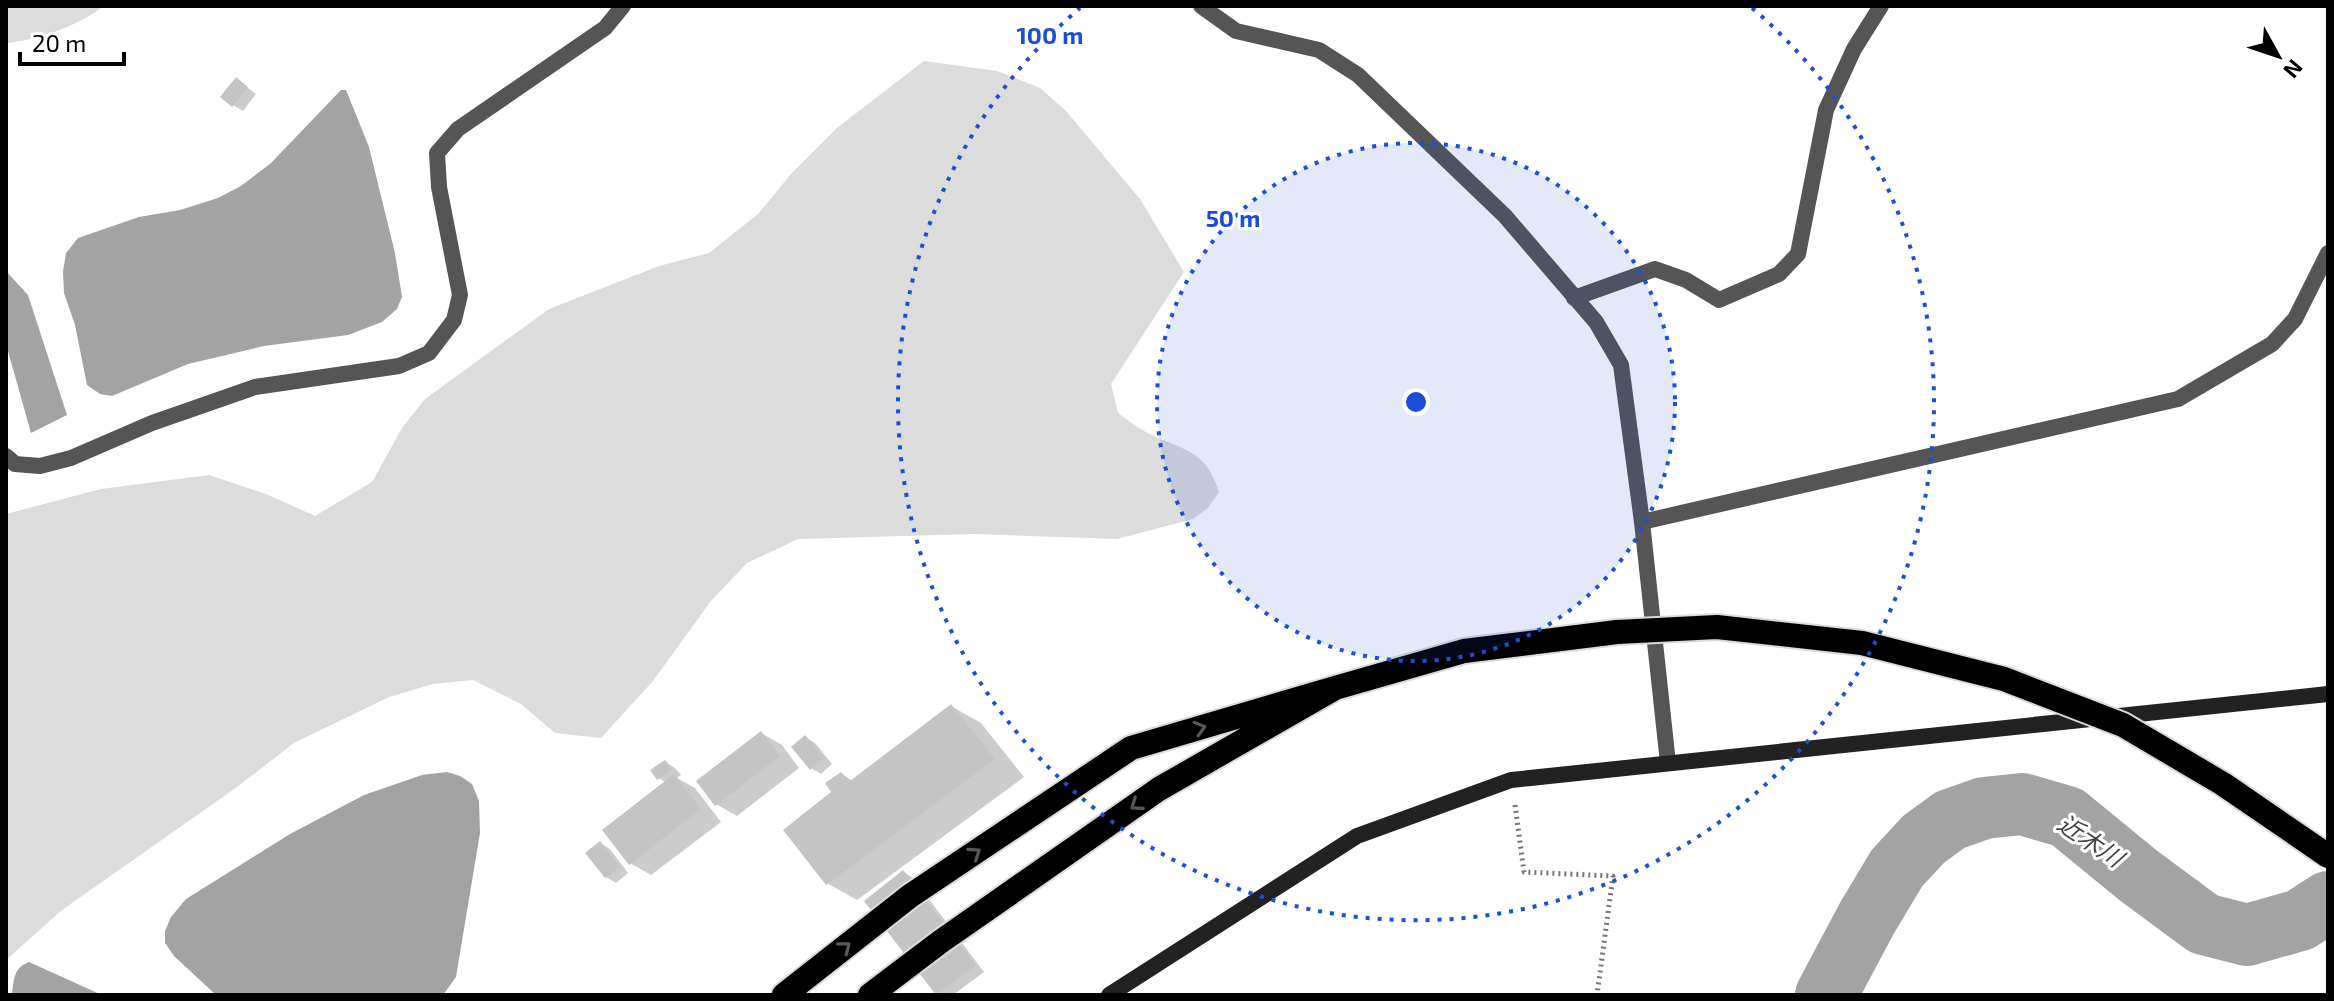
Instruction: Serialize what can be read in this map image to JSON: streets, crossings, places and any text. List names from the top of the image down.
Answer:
{
  "water": ["近木川"],
  "scale_bar": "20 m",
  "north": "bottom right",
  "rings": ["100 m", "50 m"]
}
